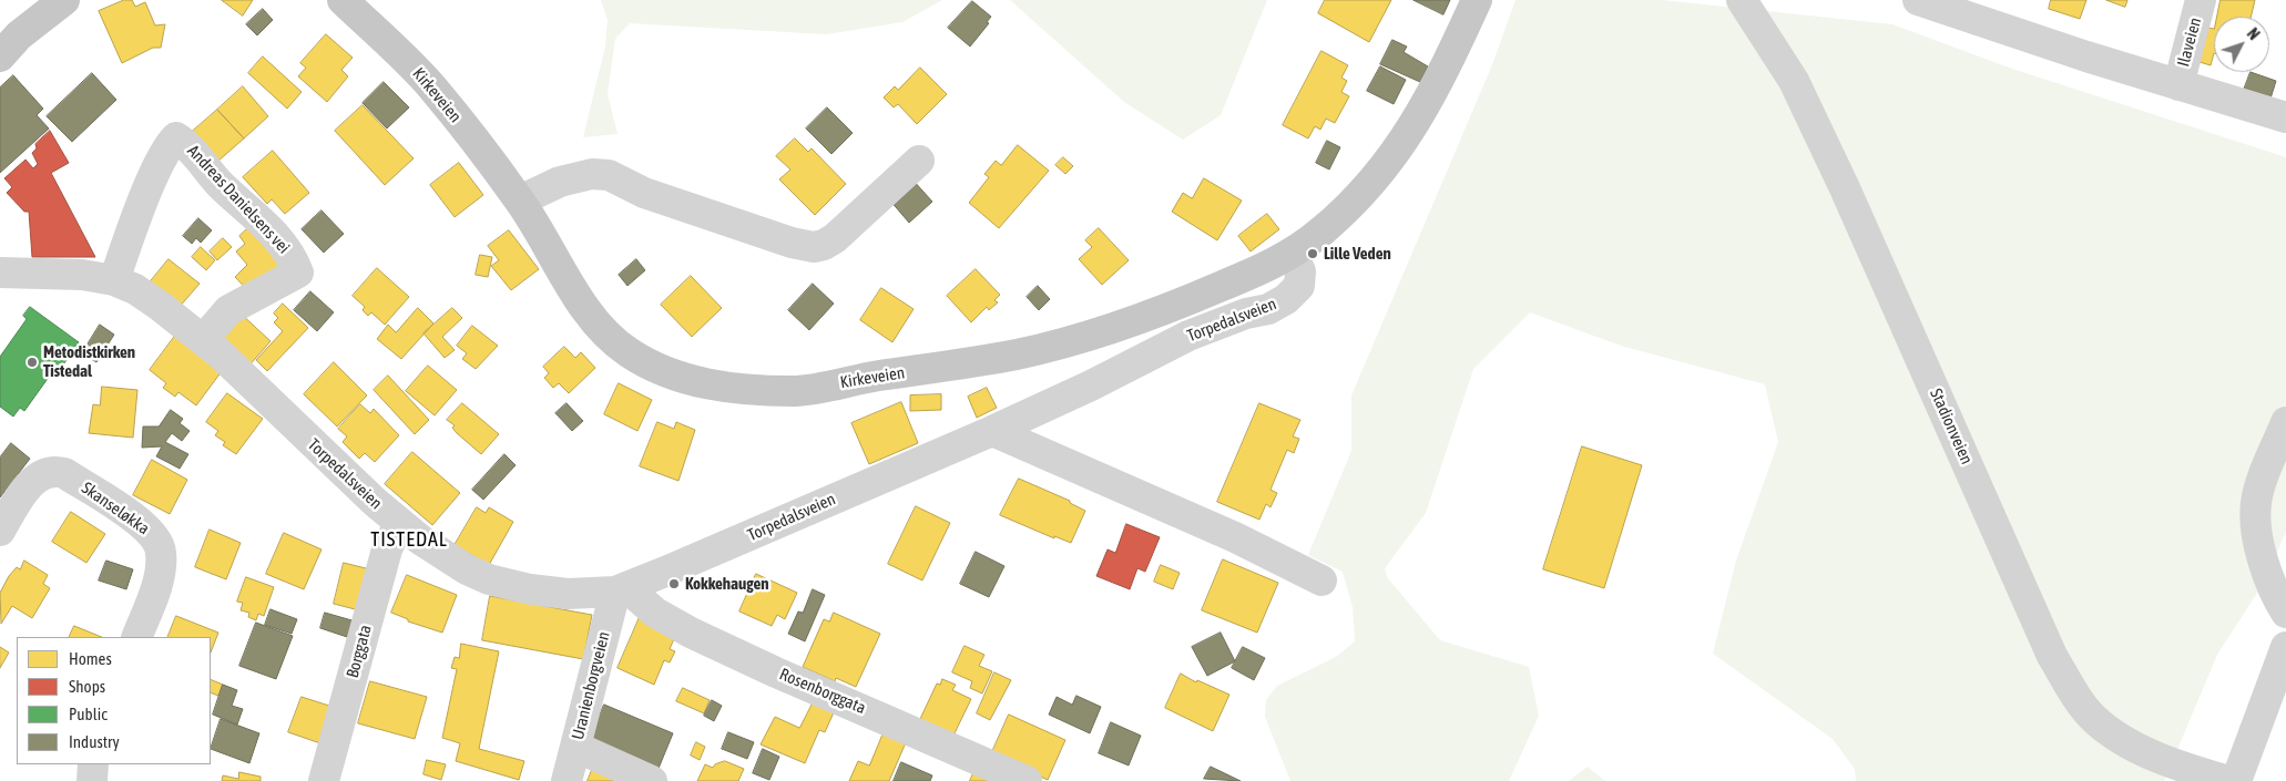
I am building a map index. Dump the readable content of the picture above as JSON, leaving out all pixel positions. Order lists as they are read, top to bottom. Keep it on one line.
{"streets":{"main road":["Kirkeveien"],"street":["Ilaveien","Andreas Danielsens vei","Torpedalsveien","Stadionveien","Skanseløkka","Borggata","Uranienborgveien","Rosenborggata"]},"crossings":[["Kirkeveien","Torpedalsveien"],["Andreas Danielsens vei","Torpedalsveien"],["Torpedalsveien","Borggata"],["Torpedalsveien","Uranienborgveien"],["Torpedalsveien","Rosenborggata"],["Uranienborgveien","Rosenborggata"]],"districts":["TISTEDAL"],"places":["Lille Veden","Metodistkirken Tistedal","Kokkehaugen"],"legend":["Homes","Shops","Public","Industry"],"north":"top right"}
